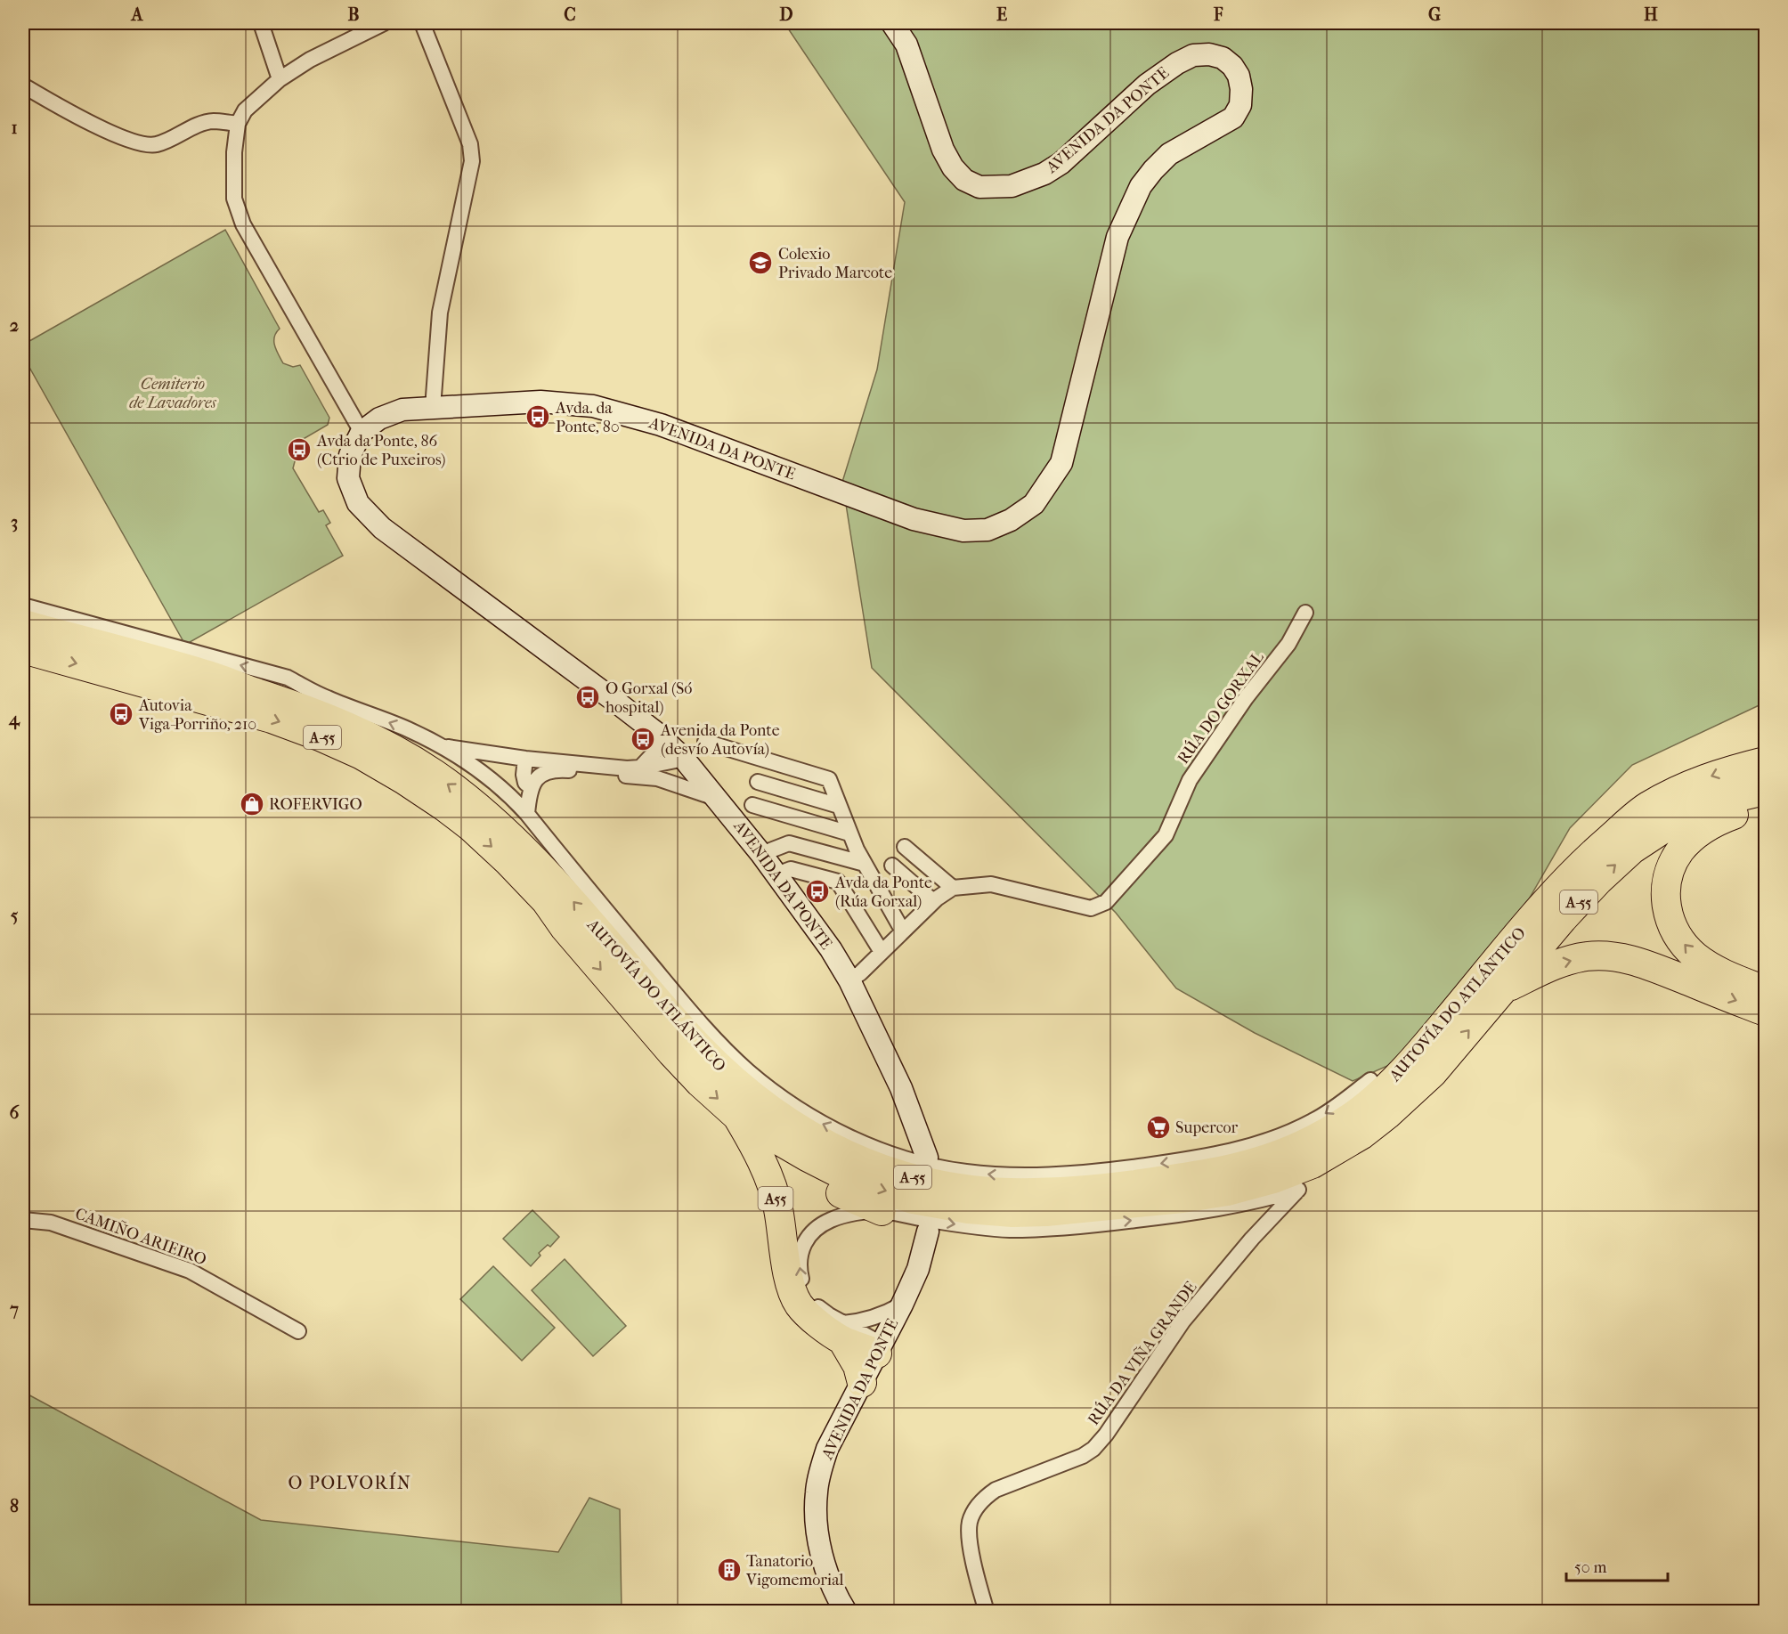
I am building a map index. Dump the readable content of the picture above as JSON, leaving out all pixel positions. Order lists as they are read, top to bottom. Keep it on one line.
{"streets":{"highway":["A-55","AUTOVÍA DO ATLÁNTICO","A55"],"street":["AVENIDA DA PONTE","RÚA DO GORXAL","CAMIÑO ARIEIRO","RÚA DA VIÑA GRANDE"]},"crossings":[["AVENIDA DA PONTE","RÚA DO GORXAL"],["AVENIDA DA PONTE","A55"],["AUTOVÍA DO ATLÁNTICO","A55"]],"districts":["O POLVORÍN"],"parks":["Cemiterio de Lavadores"],"places":{"school or university":["Colexio Privado Marcote"],"bus stop":["Avda. da Ponte, 80","Avda da Ponte, 86 (Ctrio de Puxeiros)","O Gorxal (Só hospital)","Autovia Viga-Porriño, 210","Avenida da Ponte (desvío Autovía)","Avda da Ponte (Rúa Gorxal)"],"shop":["ROFERVIGO"],"supermarket":["Supercor"],"building":["Tanatorio Vigomemorial"]},"scale_bar":"50 m","grid":{"columns":["A","B","C","D","E","F","G","H"],"rows":["1","2","3","4","5","6","7","8"]}}
